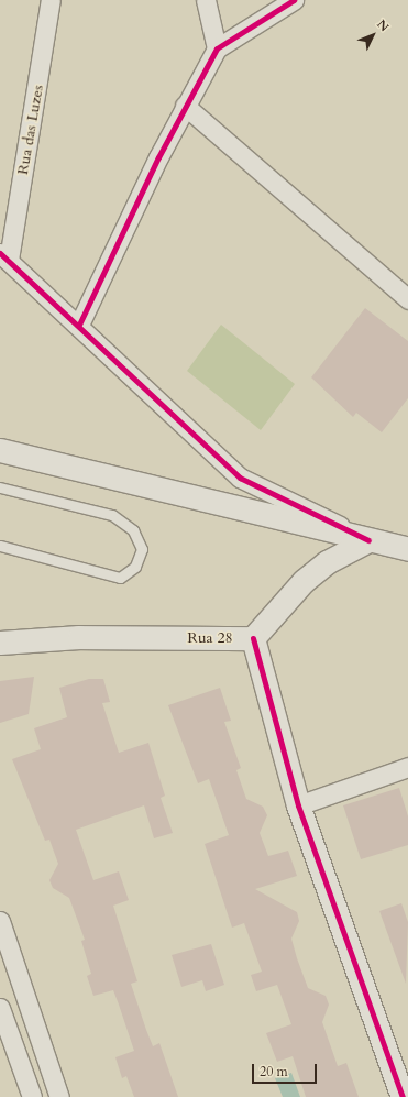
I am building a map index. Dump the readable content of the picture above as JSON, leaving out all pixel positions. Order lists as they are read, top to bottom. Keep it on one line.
{"streets":{"street":["Rua das Luzes","Rua 28"]},"scale_bar":"20 m","north":"top right"}
